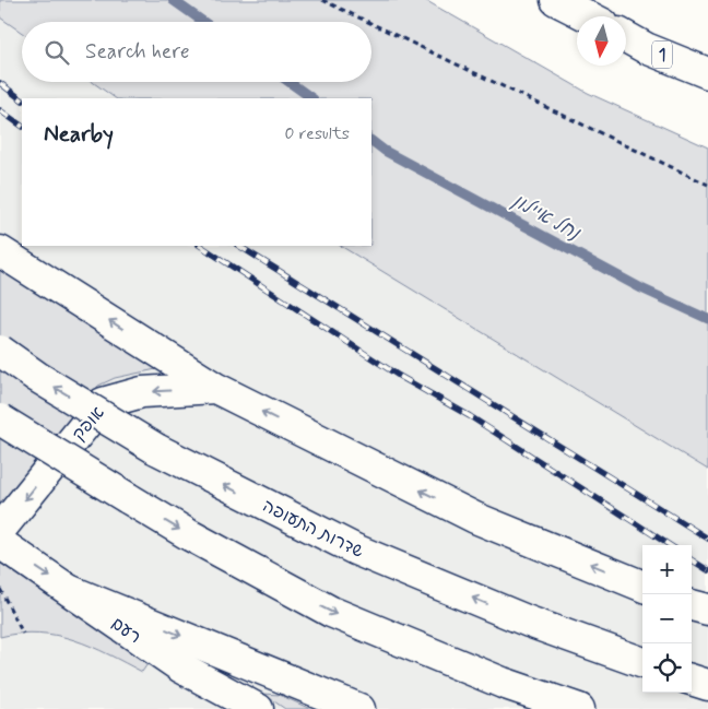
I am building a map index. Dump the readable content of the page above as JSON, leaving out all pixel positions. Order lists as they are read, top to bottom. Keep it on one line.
{"streets":{"main road":["1","אופק","שדרות התעופה","רעם"]},"one_way":["אופק"],"water":["נחל איילון"],"north":"bottom","page":{"search":"Search here","heading":["Nearby","0 results"],"map_buttons":["+","−"]}}
